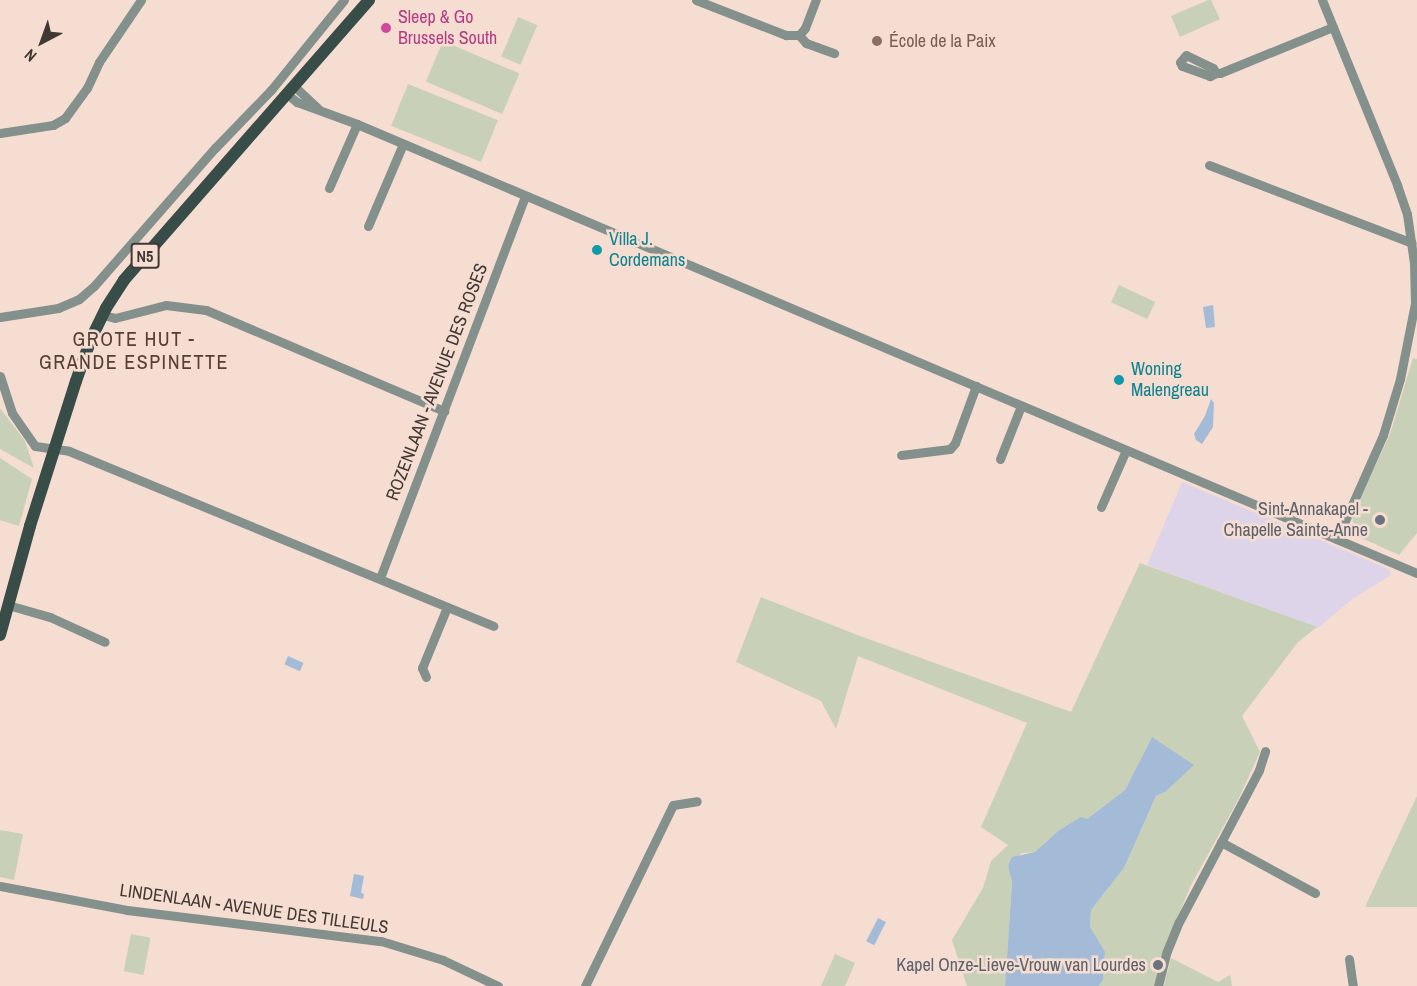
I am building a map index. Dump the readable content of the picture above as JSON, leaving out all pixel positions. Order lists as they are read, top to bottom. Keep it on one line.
{"streets":{"main road":["N5"],"street":["ROZENLAAN - AVENUE DES ROSES","LINDENLAAN - AVENUE DES TILLEULS"]},"districts":["GROTE HUT - GRANDE ESPINETTE"],"places":["Sleep & Go Brussels South","École de la Paix","Villa J. Cordemans","Woning Malengreau","Sint-Annakapel - Chapelle Sainte-Anne","Kapel Onze-Lieve-Vrouw van Lourdes"],"north":"bottom left"}
